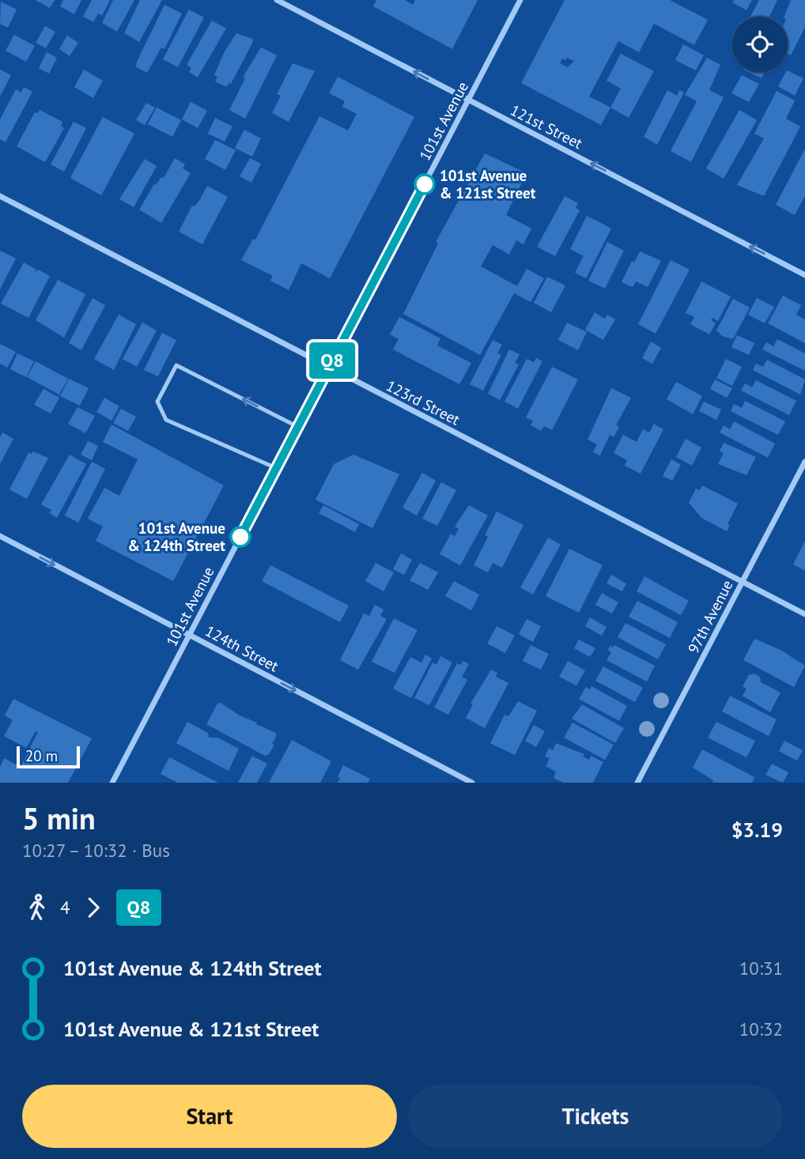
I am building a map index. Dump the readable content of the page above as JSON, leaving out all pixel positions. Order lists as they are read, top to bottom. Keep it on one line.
{"streets":{"street":["101st Avenue","121st Street","123rd Street","97th Avenue","124th Street"]},"crossings":[["101st Avenue","121st Street"],["101st Avenue","123rd Street"],["101st Avenue","124th Street"],["123rd Street","97th Avenue"]],"one_way":["121st Street","124th Street"],"places":["101st Avenue & 121st Street","101st Avenue & 124th Street"],"lines":["bus line Q8"],"scale_bar":"20 m","page":{"on_map":"Q8","scale":"20 m","heading":["5 min","10:27 – 10:32 · Bus","$3.19"],"legs":["4","Q8"],"list":[{"name":"101st Avenue & 124th Street","value":"10:31"},{"name":"101st Avenue & 121st Street","value":"10:32"}],"buttons":["Start","Tickets"]}}
